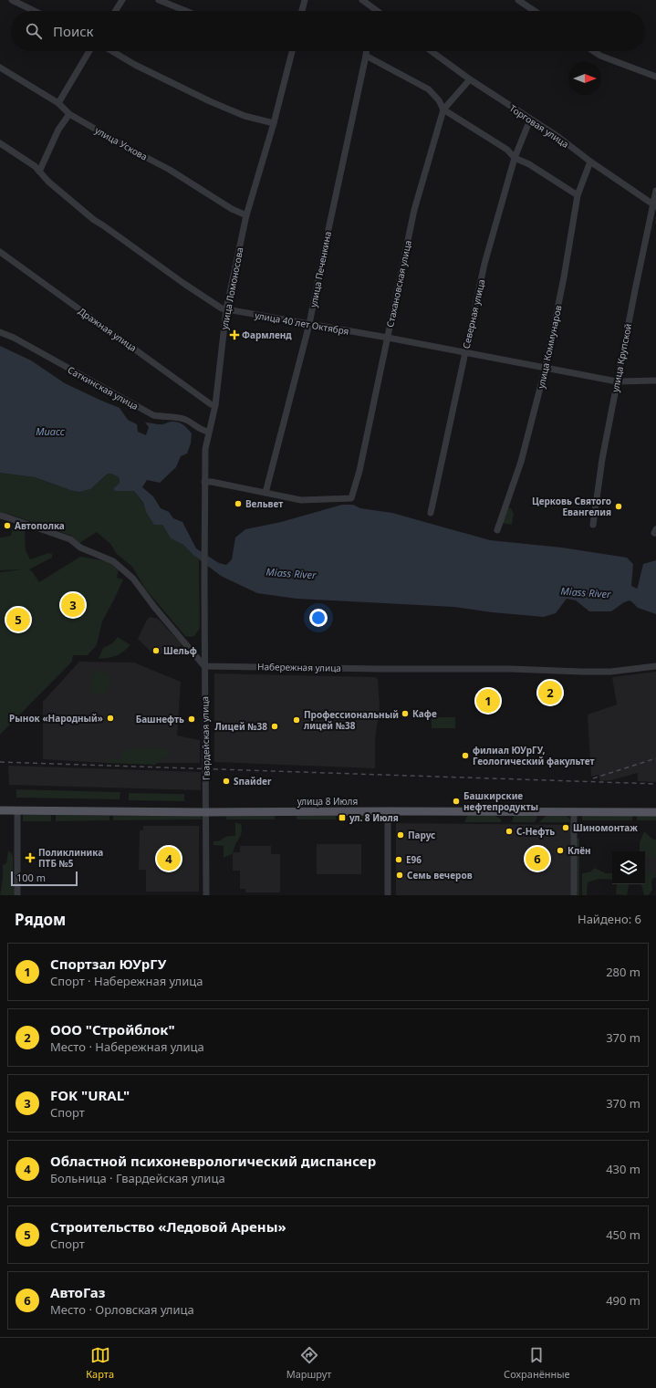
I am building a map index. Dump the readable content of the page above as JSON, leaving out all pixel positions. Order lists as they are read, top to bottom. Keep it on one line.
{"streets":{"main road":["улица 8 Июля"],"street":["Торговая улица","улица Ускова","улица Печенкина","Стахановская улица","улица Ломоносова","Северная улица","улица 40 лет Октября","Дражная улица","улица Коммунаров","улица Крупской","Саткинская улица","Набережная улица","Гвардейская улица"]},"crossings":[["Торговая улица","Стахановская улица"],["Торговая улица","Северная улица"],["Торговая улица","улица Коммунаров"],["Торговая улица","улица Крупской"],["улица Ускова","улица Ломоносова"],["улица Печенкина","Стахановская улица"],["улица Печенкина","улица 40 лет Октября"],["Стахановская улица","улица 40 лет Октября"],["улица Ломоносова","улица 40 лет Октября"],["улица Ломоносова","Дражная улица"],["улица Ломоносова","Саткинская улица"],["улица Ломоносова","Гвардейская улица"],["Северная улица","улица 40 лет Октября"],["улица 40 лет Октября","улица Коммунаров"],["улица 40 лет Октября","улица Крупской"],["Набережная улица","Гвардейская улица"],["Гвардейская улица","улица 8 Июля"]],"water":["Миасс","Miass River"],"places":{"health":["Фармленд","Поликлиника ПТБ №5"],"other":["Вельвет","Церковь Святого Евангелия","Автополка","Шельф","Кафе","Рынок «Народный»","Башнефть","Профессиональный лицей №38","Лицей №38","филиал ЮУрГУ, Геологический факультет","Sпайder","Башкирские нефтепродукты","Шиномонтаж","С-Нефть","Парус","Клён","E96","Семь вечеров"],"transit":["ул. 8 Июля"]},"scale_bar":"100 m","north":"right","page":{"search":"Поиск","pins":["3","5","2","1","4","6"],"scale":"100 m","heading":["Рядом","Найдено: 6"],"list":[{"mark":"1","name":"Спортзал ЮУрГУ","note":"Спорт · Набережная улица","value":"280 m"},{"mark":"2","name":"ООО \"Стройблок\"","note":"Место · Набережная улица","value":"370 m"},{"mark":"3","name":"FOK \"URAL\"","note":"Спорт","value":"370 m"},{"mark":"4","name":"Областной психоневрологический диспансер","note":"Больница · Гвардейская улица","value":"430 m"},{"mark":"5","name":"Строительство «Ледовой Арены»","note":"Спорт","value":"450 m"},{"mark":"6","name":"АвтоГаз","note":"Место · Орловская улица","value":"490 m"}],"nav":["Карта","Маршрут","Сохранённые"]}}
